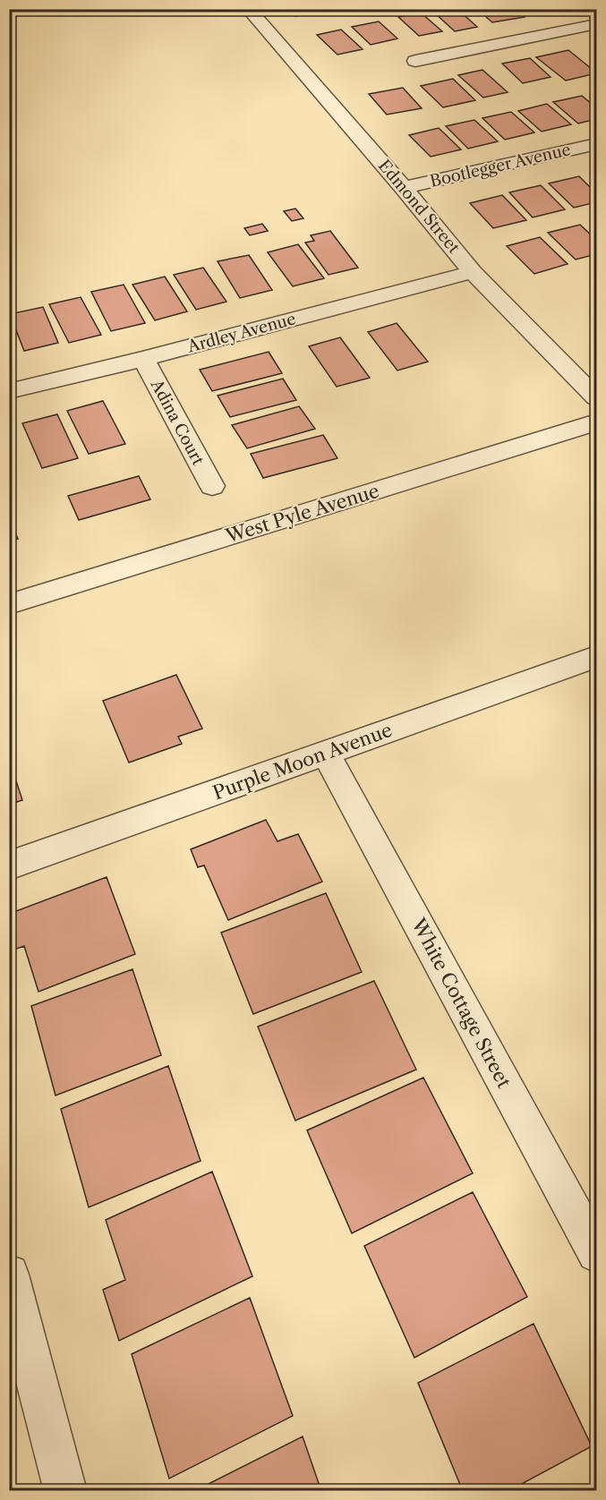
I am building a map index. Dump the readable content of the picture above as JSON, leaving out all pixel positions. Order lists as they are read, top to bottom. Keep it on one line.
{"streets":{"street":["Bootlegger Avenue","Edmond Street","Ardley Avenue","Adina Court","West Pyle Avenue","Purple Moon Avenue","White Cottage Street"]},"crossings":[["Bootlegger Avenue","Edmond Street"],["Edmond Street","Ardley Avenue"],["Ardley Avenue","Adina Court"],["Purple Moon Avenue","White Cottage Street"]]}
